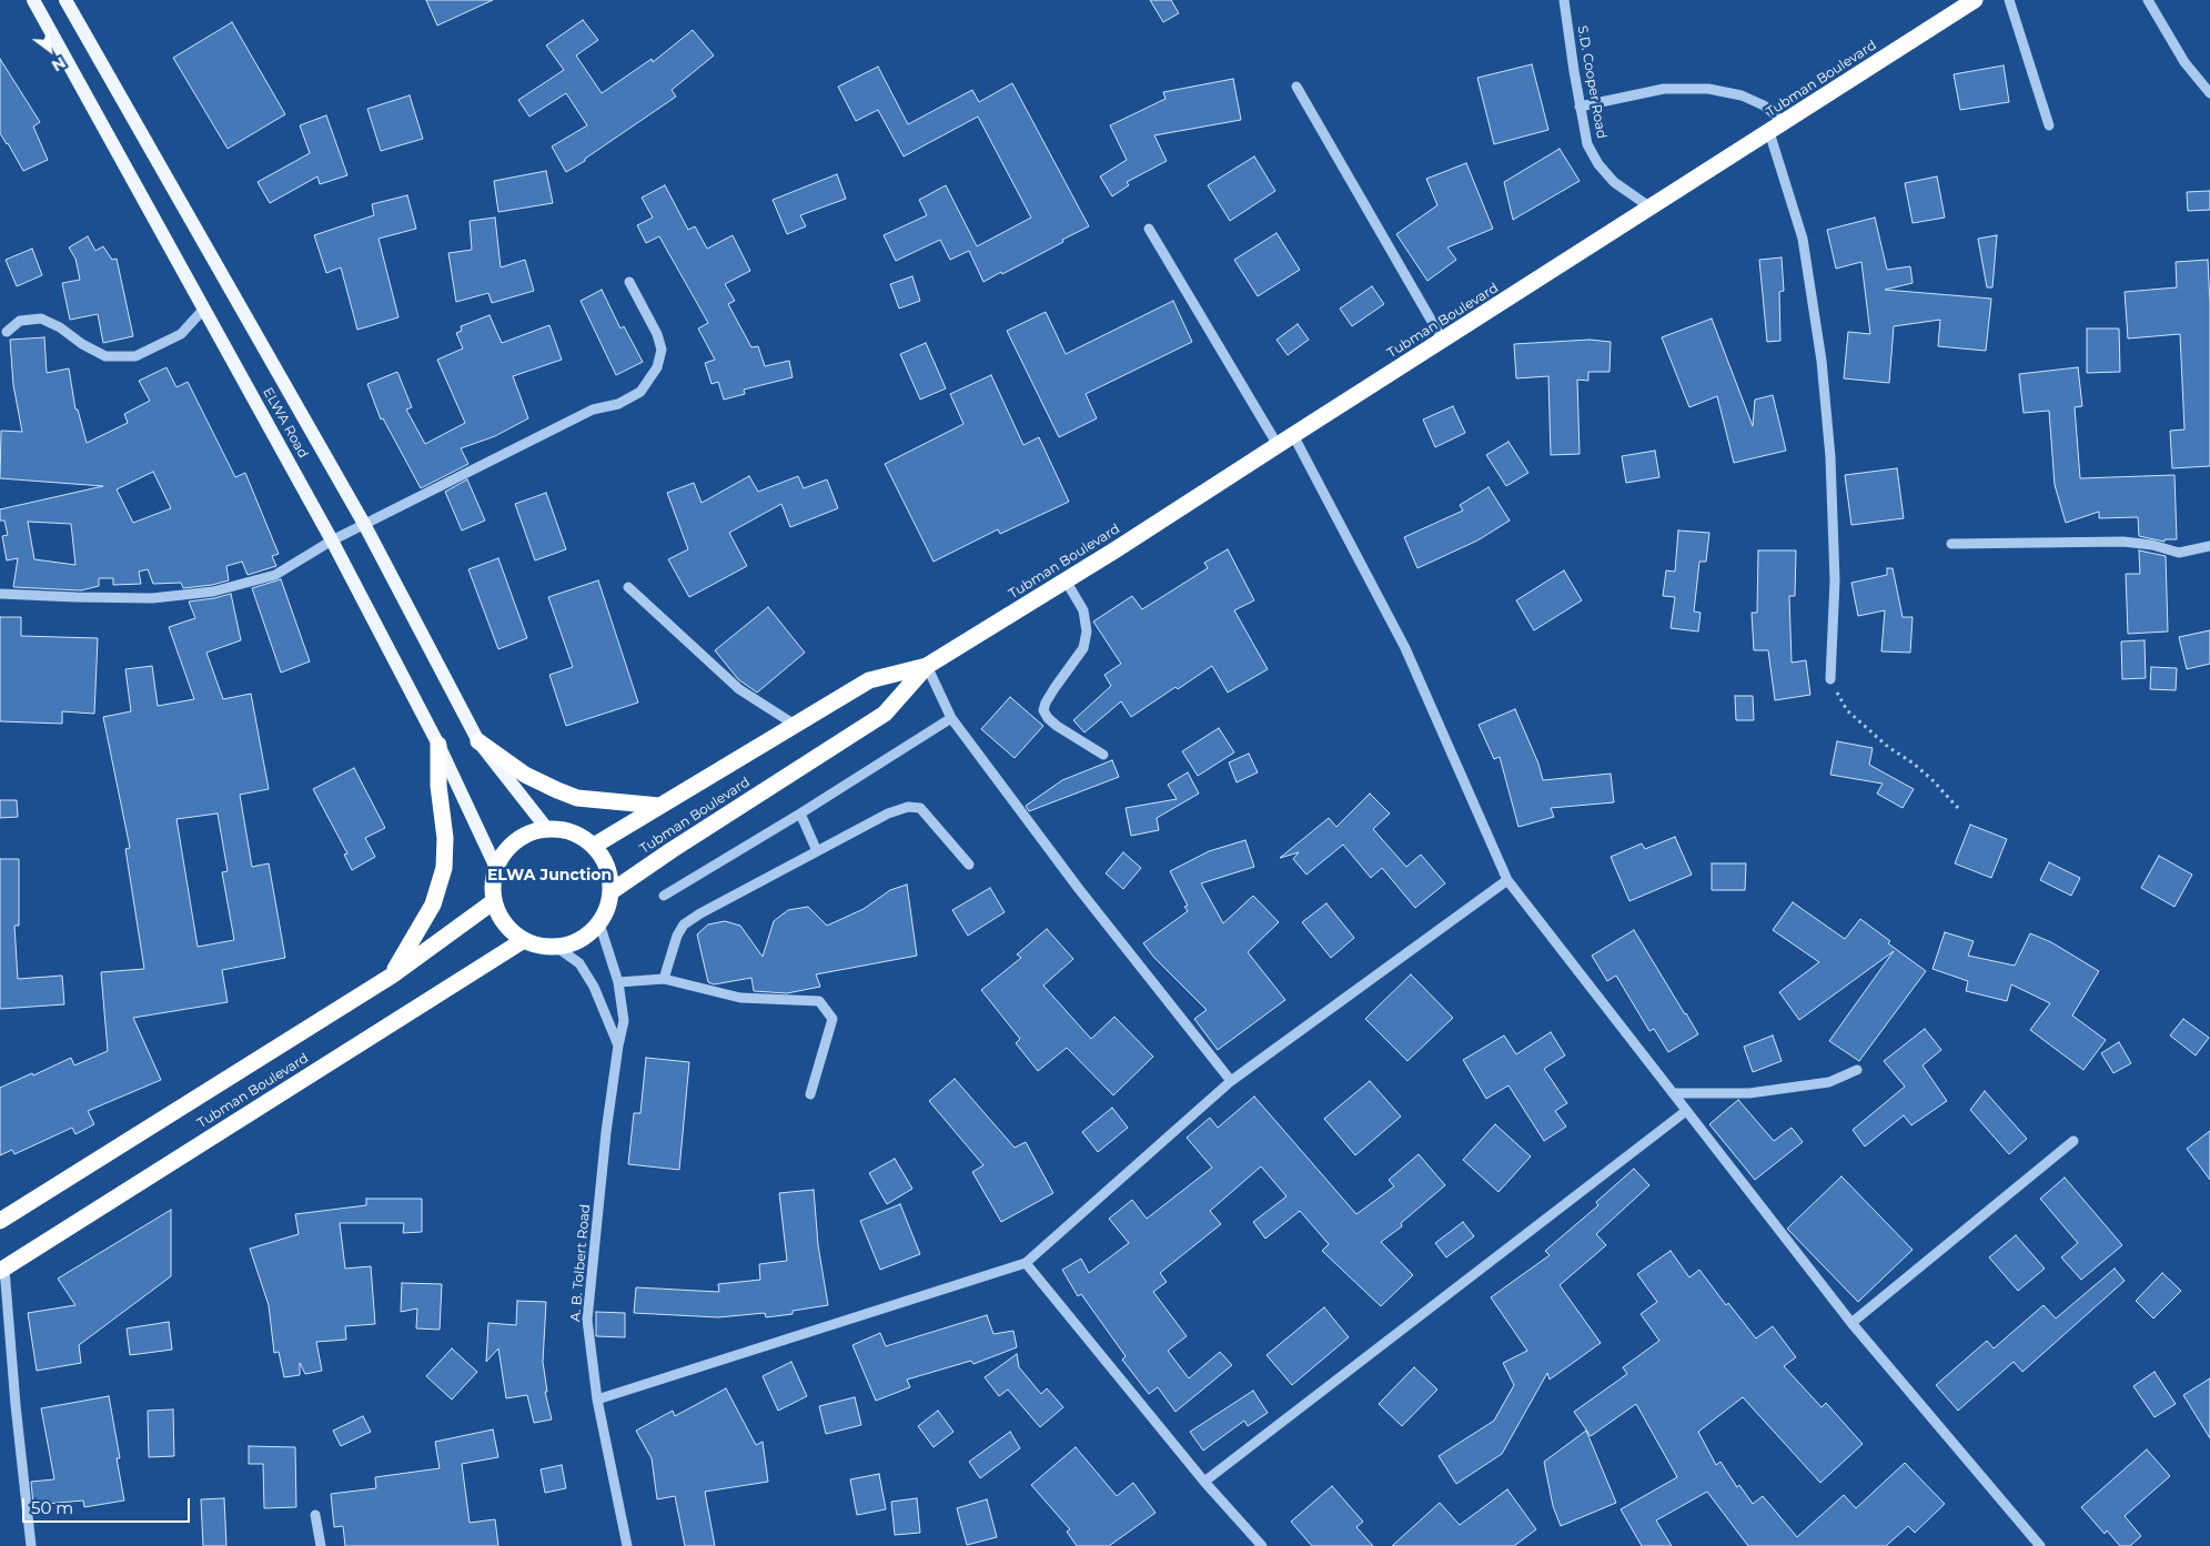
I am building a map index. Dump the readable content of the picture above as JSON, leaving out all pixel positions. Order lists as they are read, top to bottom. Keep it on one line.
{"streets":{"highway":["Tubman Boulevard"],"main road":["ELWA Road"],"street":["S.D. Cooper Road","A. B. Tolbert Road"]},"crossings":[["Tubman Boulevard","S.D. Cooper Road"],["Tubman Boulevard","ELWA Road"],["Tubman Boulevard","A. B. Tolbert Road"],["ELWA Road","A. B. Tolbert Road"]],"districts":["ELWA Junction"],"scale_bar":"50 m","north":"bottom right"}
